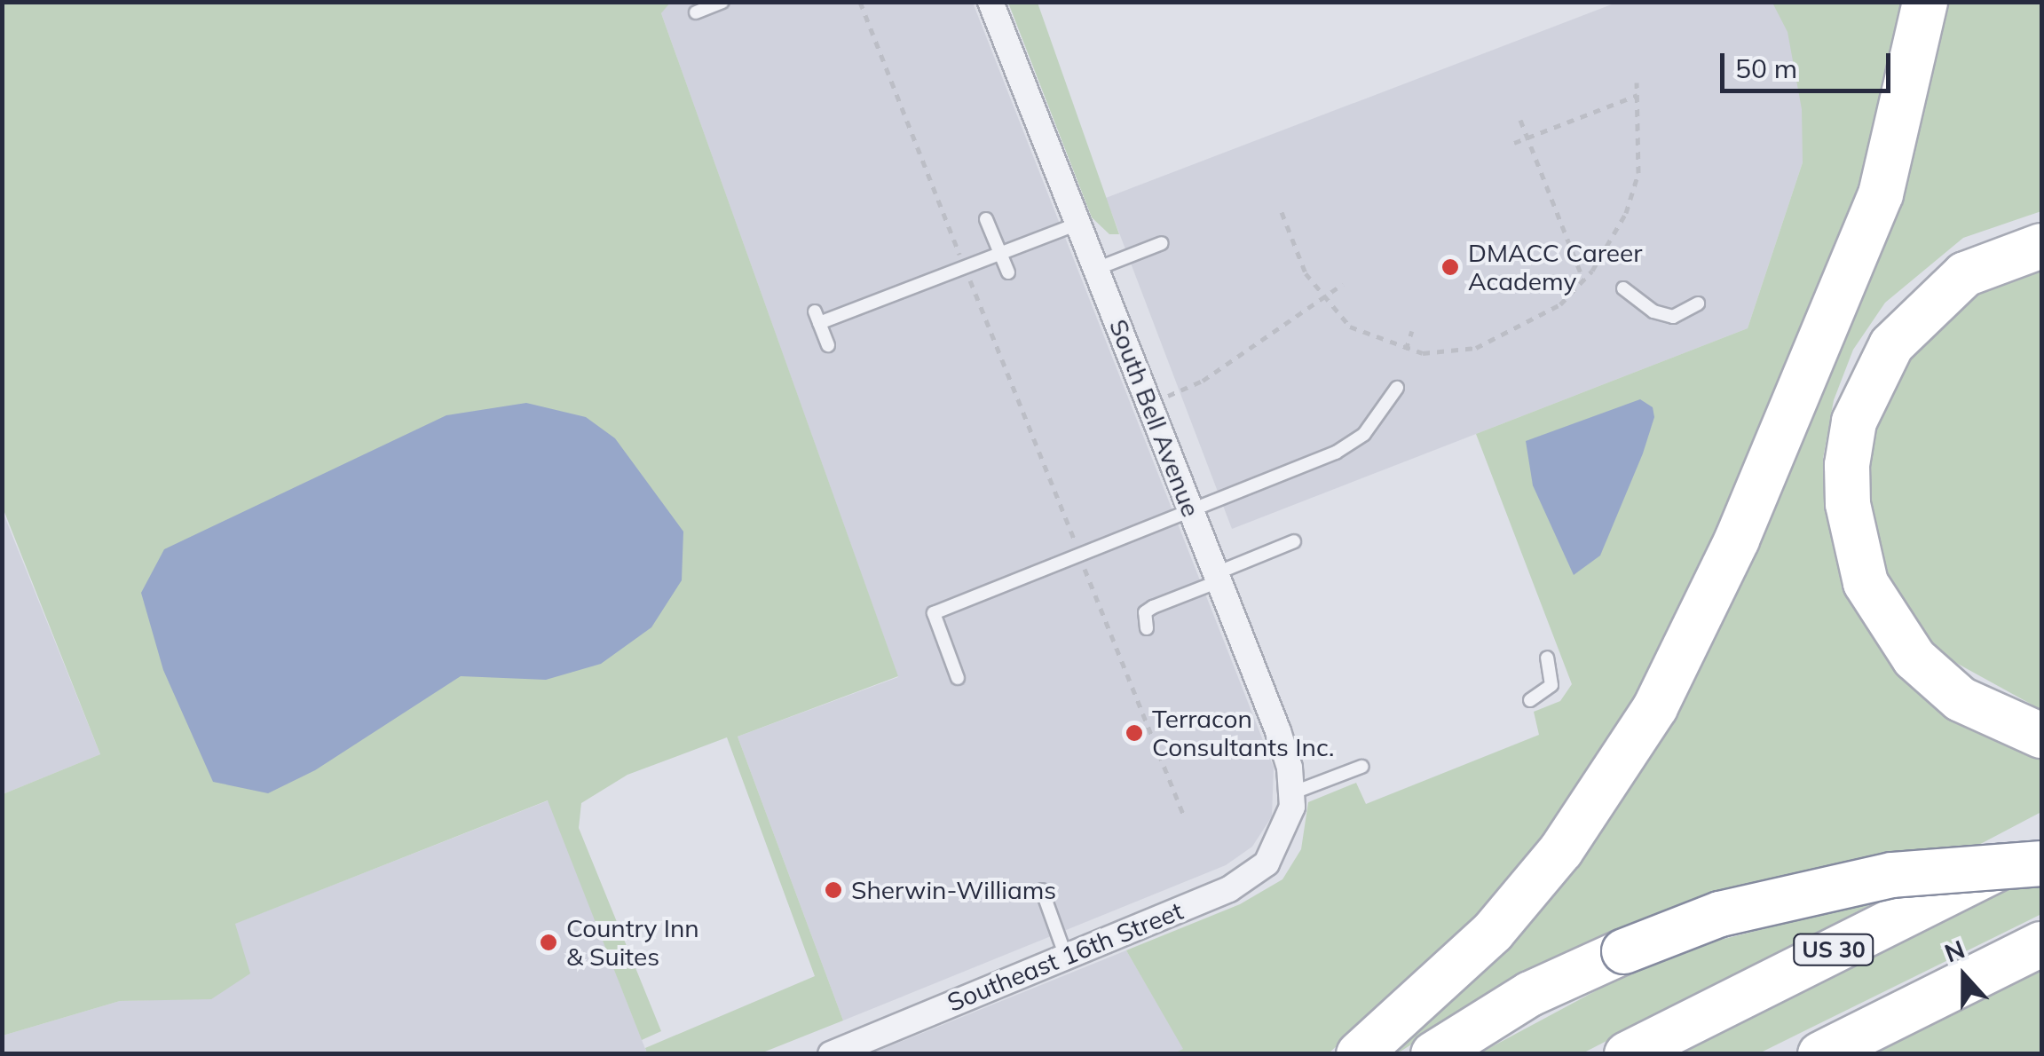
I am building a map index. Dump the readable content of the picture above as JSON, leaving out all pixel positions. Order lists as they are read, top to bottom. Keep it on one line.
{"streets":{"highway":["US 30"],"street":["South Bell Avenue","Southeast 16th Street"]},"crossings":[["South Bell Avenue","Southeast 16th Street"]],"places":["DMACC Career Academy","Terracon Consultants Inc.","Sherwin-Williams","Country Inn & Suites"],"scale_bar":"50 m","north":"top"}
